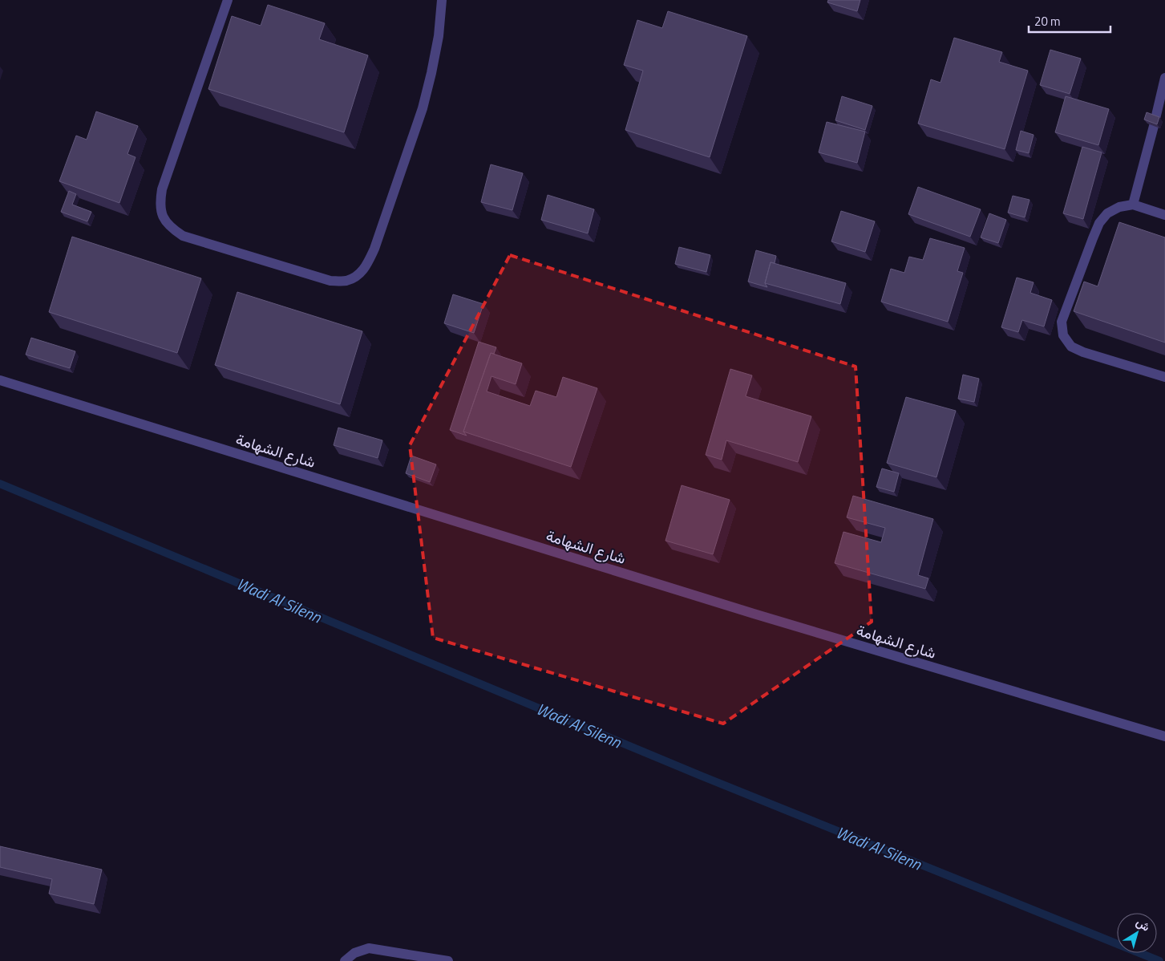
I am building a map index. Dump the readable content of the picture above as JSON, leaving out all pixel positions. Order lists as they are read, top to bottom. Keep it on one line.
{"streets":{"street":["شارع الشهامة"]},"water":["Wadi Al Silenn"],"scale_bar":"20 m","north":"top right"}
